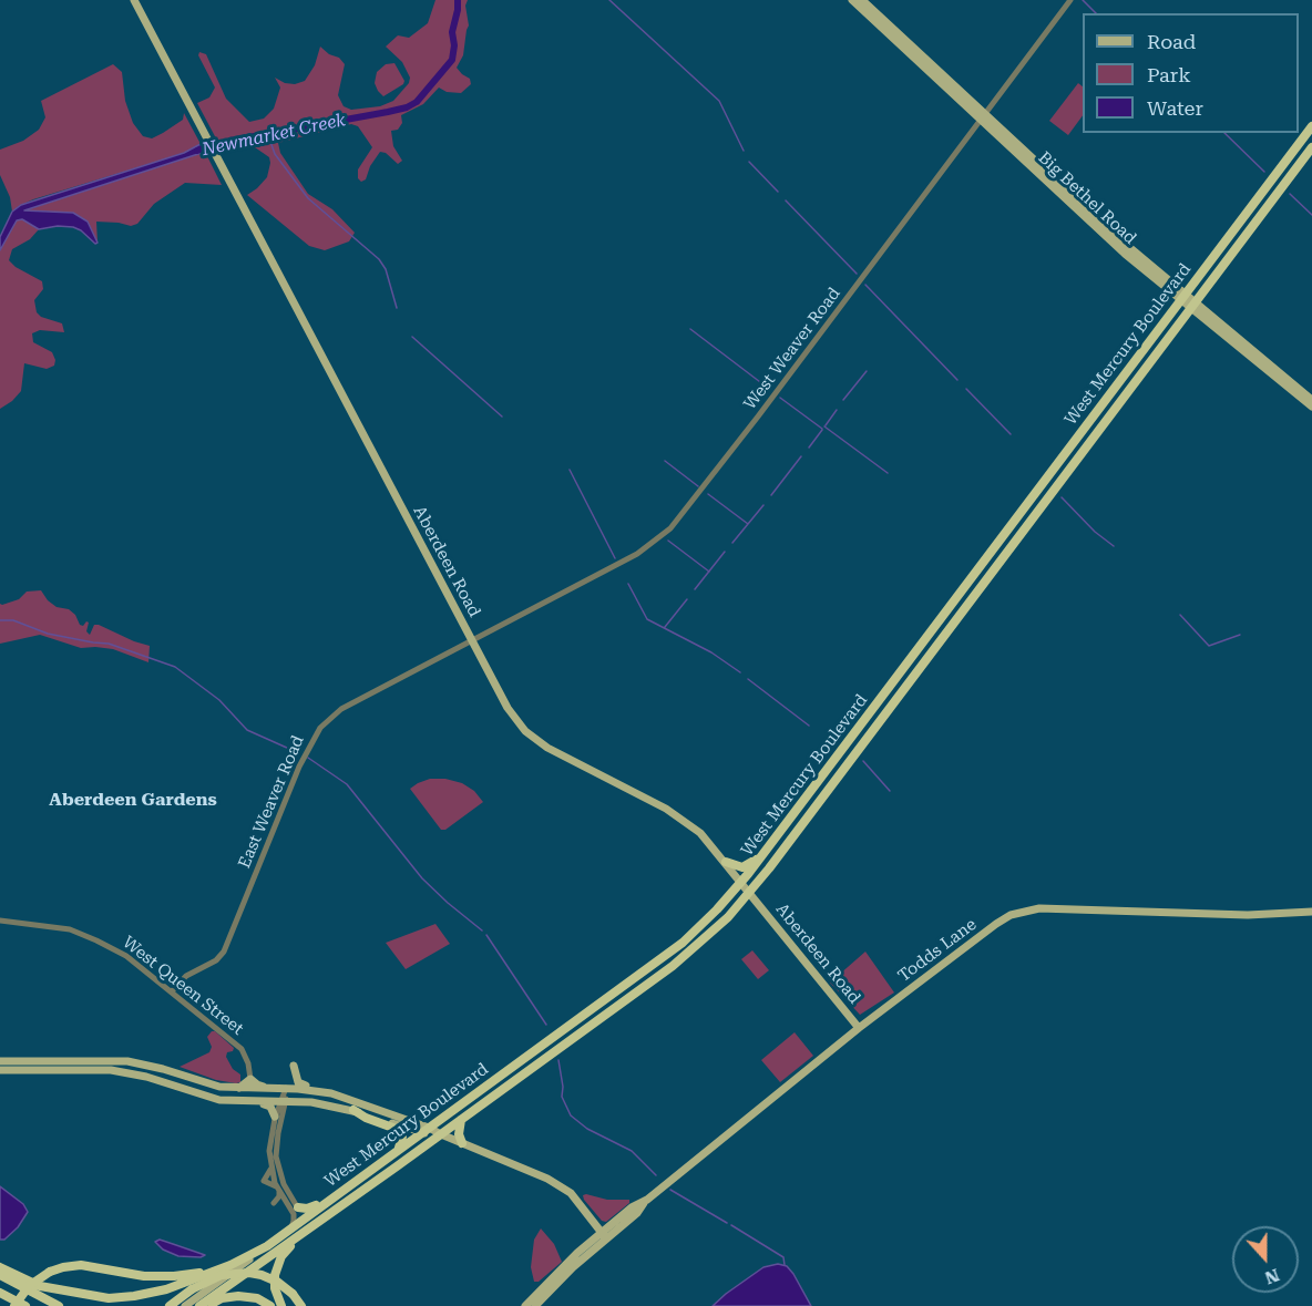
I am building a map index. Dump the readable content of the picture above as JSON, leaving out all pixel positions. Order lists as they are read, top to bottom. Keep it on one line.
{"streets":{"highway":["West Mercury Boulevard"],"main road":["Big Bethel Road","Aberdeen Road","Todds Lane"],"street":["West Weaver Road","East Weaver Road","West Queen Street"]},"crossings":[["Big Bethel Road","West Mercury Boulevard"],["Big Bethel Road","West Weaver Road"],["West Mercury Boulevard","Aberdeen Road"],["West Weaver Road","Aberdeen Road"],["West Weaver Road","East Weaver Road"],["Aberdeen Road","East Weaver Road"],["Aberdeen Road","Todds Lane"],["East Weaver Road","West Queen Street"]],"districts":["Aberdeen Gardens"],"water":["Newmarket Creek"],"legend":["Road","Park","Water"],"north":"bottom"}
